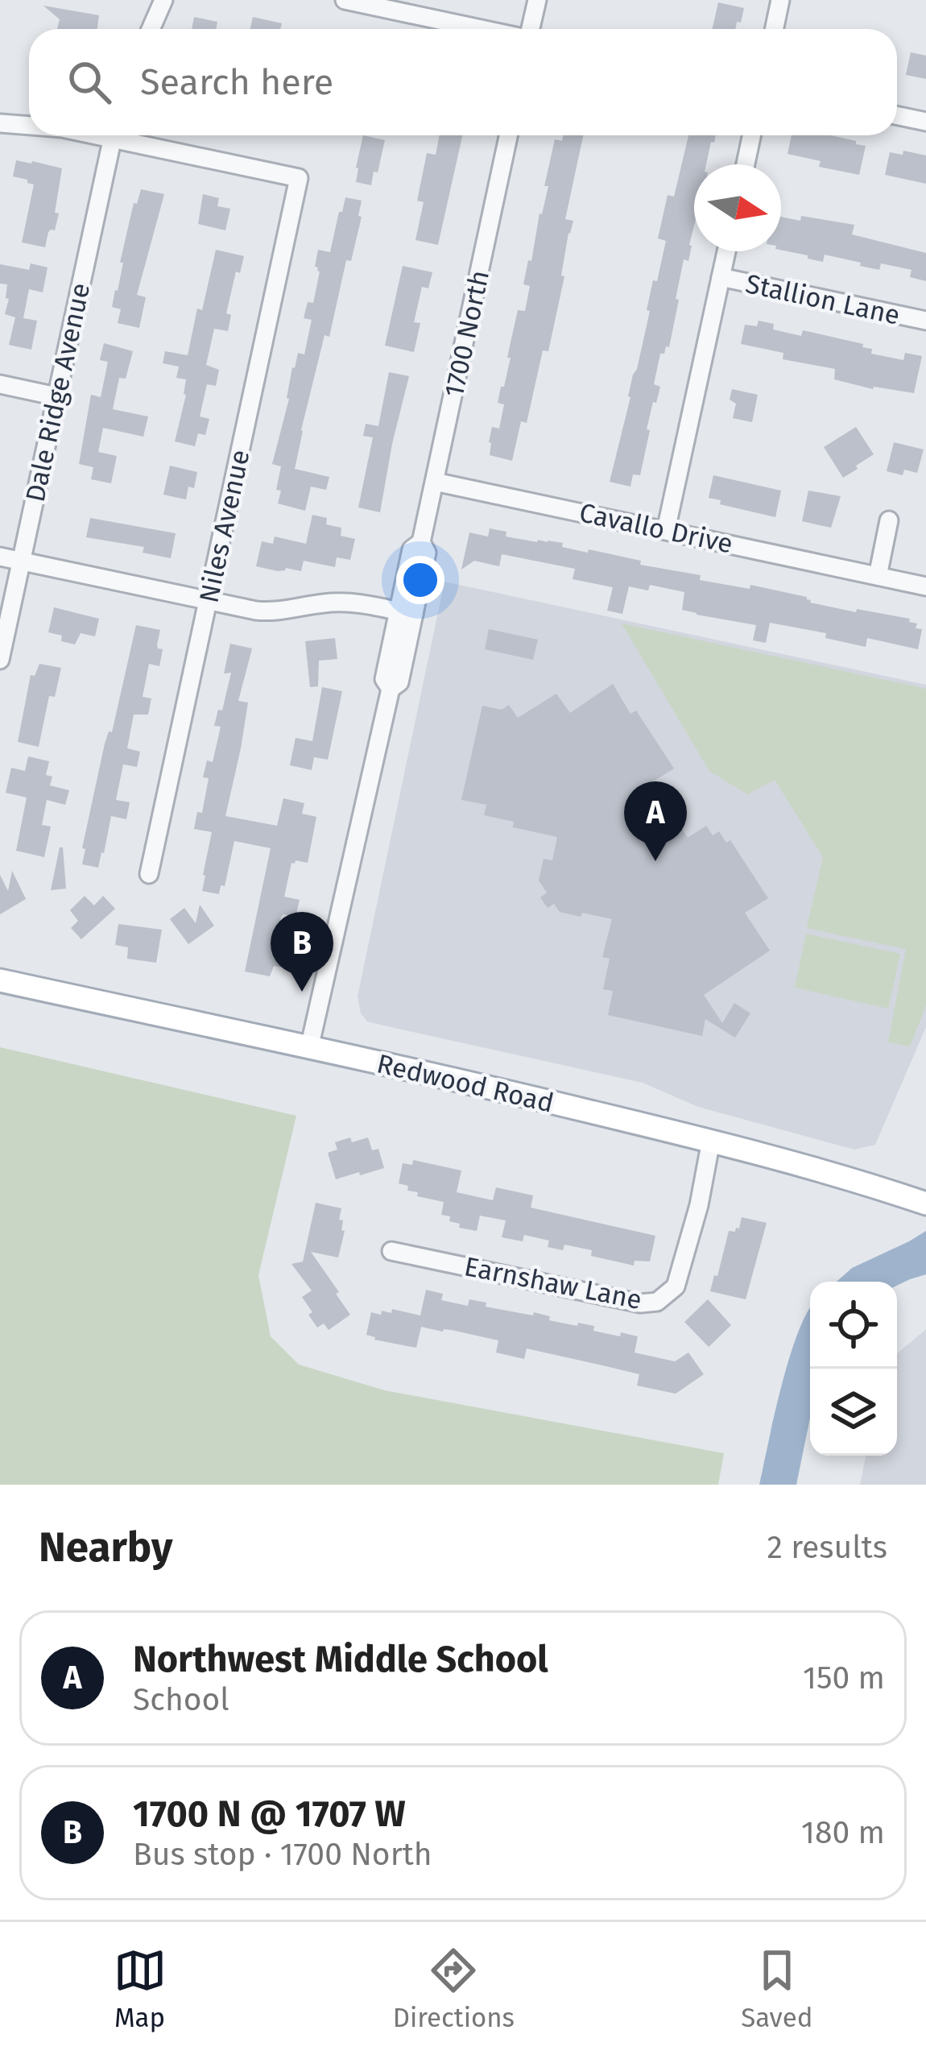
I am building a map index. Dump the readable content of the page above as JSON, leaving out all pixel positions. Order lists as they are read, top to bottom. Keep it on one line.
{"streets":{"main road":["Redwood Road"],"street":["Stallion Lane","1700 North","Dale Ridge Avenue","Niles Avenue","Cavallo Drive","Earnshaw Lane"]},"crossings":[["1700 North","Cavallo Drive"],["1700 North","Redwood Road"],["Redwood Road","Earnshaw Lane"]],"north":"right","page":{"search":"Search here","pins":["A","B"],"heading":["Nearby","2 results"],"list":[{"mark":"A","name":"Northwest Middle School","note":"School","value":"150 m"},{"mark":"B","name":"1700 N @ 1707 W","note":"Bus stop · 1700 North","value":"180 m"}],"nav":["Map","Directions","Saved"]}}
